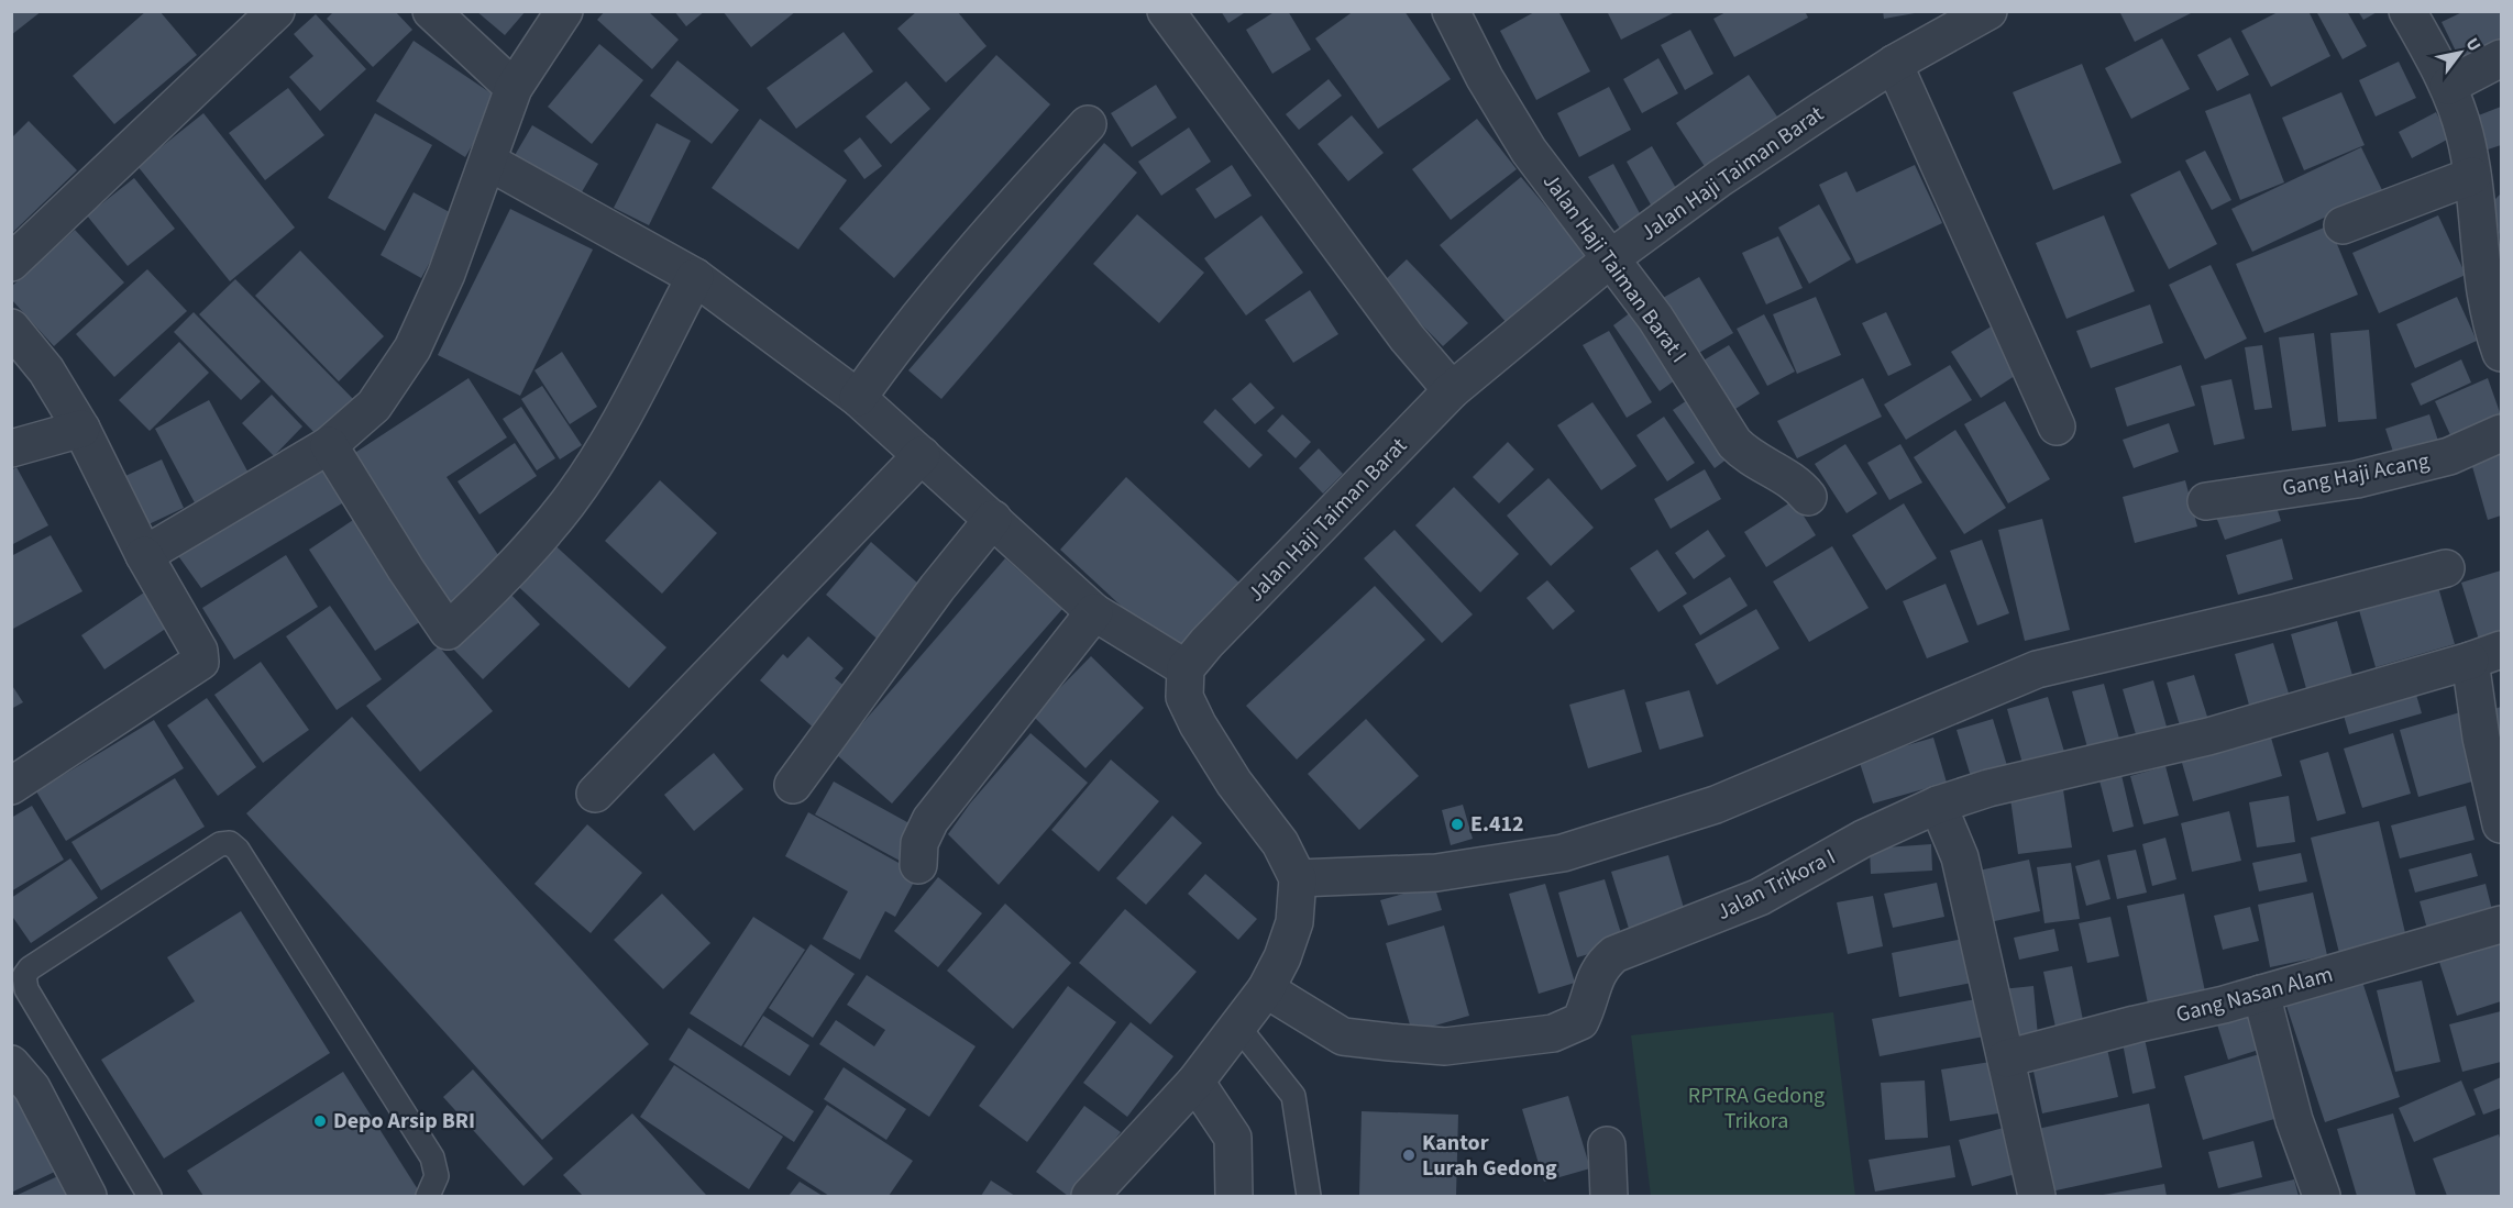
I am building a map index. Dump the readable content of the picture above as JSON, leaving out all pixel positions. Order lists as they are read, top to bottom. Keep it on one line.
{"streets":{"street":["Jalan Haji Taiman Barat","Jalan Haji Taiman Barat I","Gang Haji Acang","Jalan Trikora I","Gang Nasan Alam"]},"crossings":[["Jalan Haji Taiman Barat","Jalan Haji Taiman Barat I"]],"parks":["RPTRA Gedong Trikora"],"places":["E.412","Depo Arsip BRI","Kantor Lurah Gedong"],"north":"top right"}
